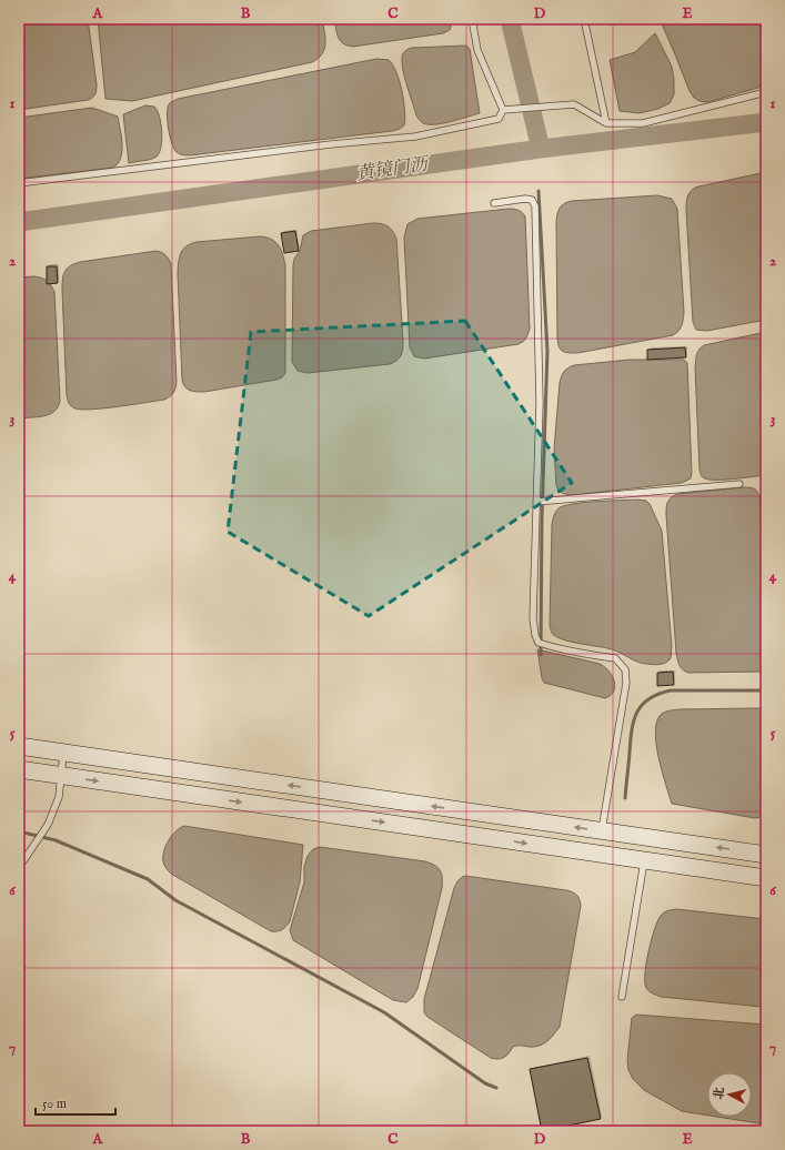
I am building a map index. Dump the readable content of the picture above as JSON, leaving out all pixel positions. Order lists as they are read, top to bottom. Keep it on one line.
{"water":["黄镜门沥"],"scale_bar":"50 m","north":"left","grid":{"columns":["A","B","C","D","E"],"rows":["1","2","3","4","5","6","7"]}}
